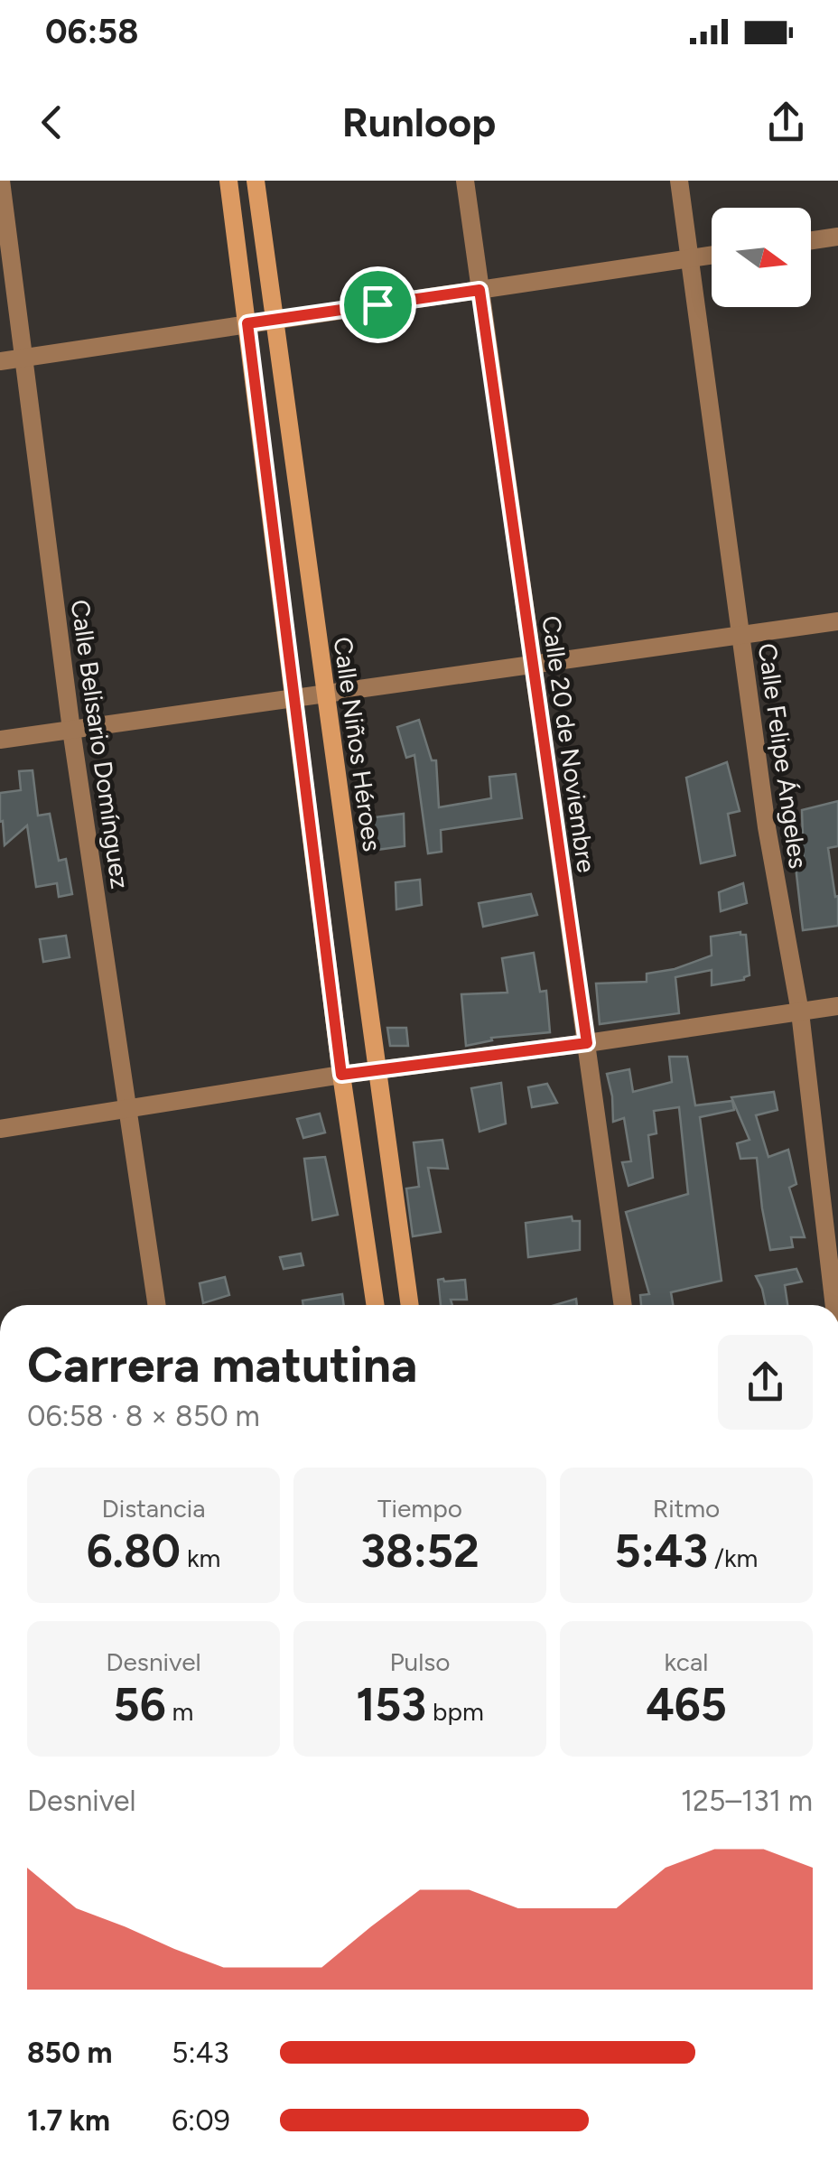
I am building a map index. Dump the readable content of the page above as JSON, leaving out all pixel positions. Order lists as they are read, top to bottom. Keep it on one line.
{"streets":{"street":["Calle Belisario Domínguez","Calle Niños Héroes","Calle 20 de Noviembre","Calle Felipe Ángeles"]},"north":"right","page":{"status":"06:58","header":"Runloop","heading":["Carrera matutina","06:58 · 8 × 850 m"],"stats":[["Distancia","6.80 km"],["Tiempo","38:52"],["Ritmo","5:43 /km"],["Desnivel","56 m"],["Pulso","153 bpm"],["kcal","465"]],"chart":["Desnivel","125–131 m"],"list":[{"name":"850 m","note":"5:43"},{"name":"1.7 km","note":"6:09"}]}}
